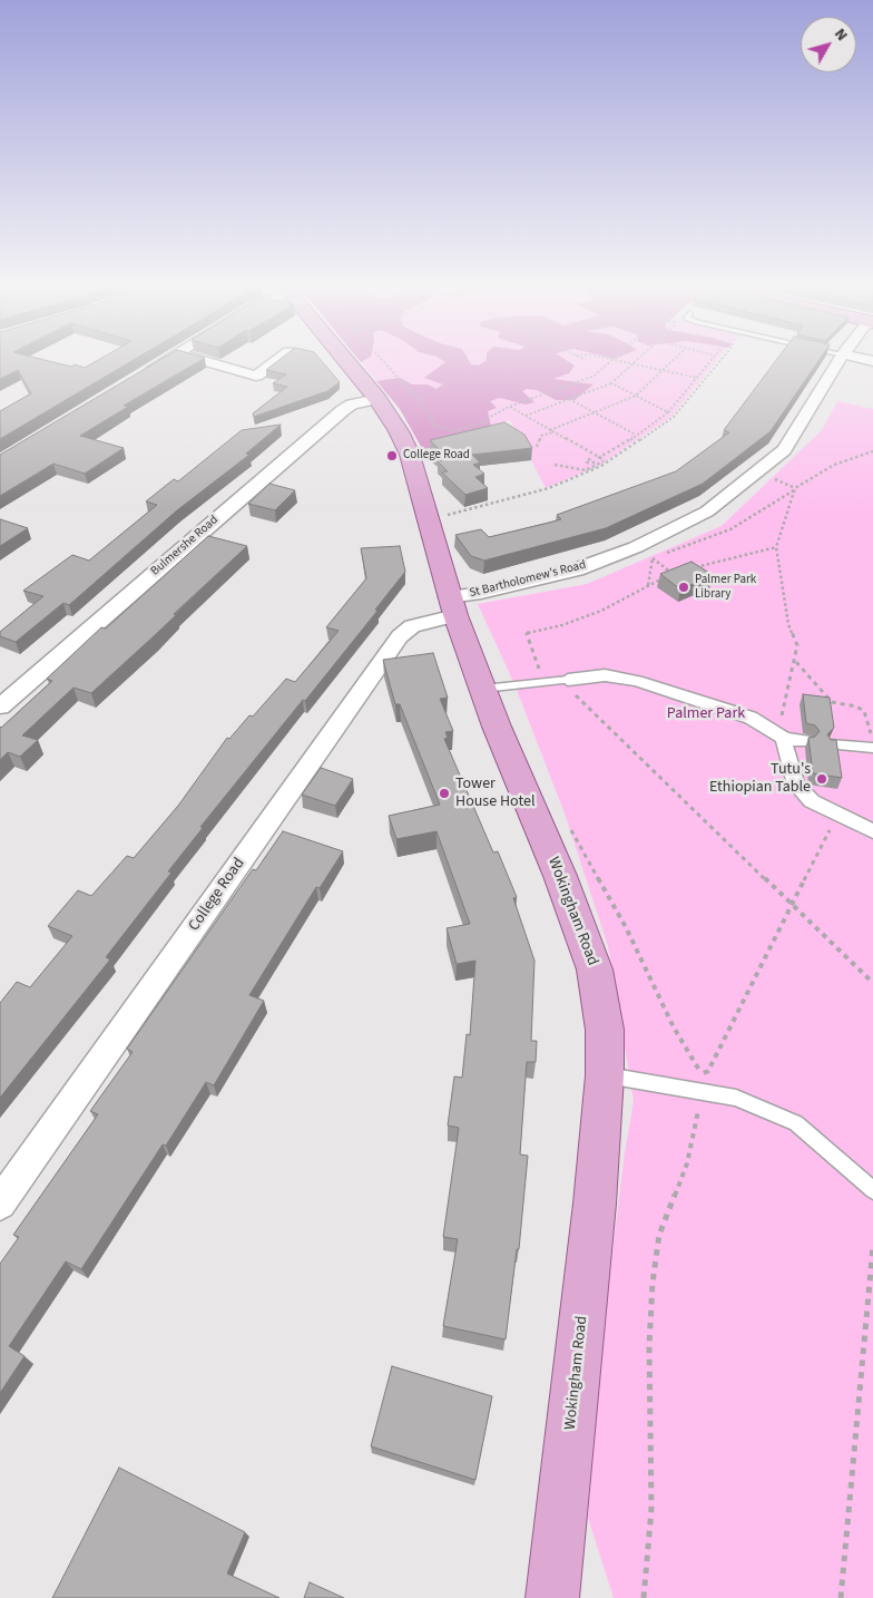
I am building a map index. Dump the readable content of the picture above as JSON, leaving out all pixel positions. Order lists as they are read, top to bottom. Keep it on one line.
{"streets":{"main road":["Wokingham Road"],"street":["Bulmershe Road","St Bartholomew's Road","College Road"]},"crossings":[["Bulmershe Road","Wokingham Road"],["St Bartholomew's Road","College Road"],["St Bartholomew's Road","Wokingham Road"],["College Road","Wokingham Road"]],"parks":["Palmer Park"],"places":["College Road","Palmer Park Library","Tutu's Ethiopian Table","Tower House Hotel"],"north":"top right"}
